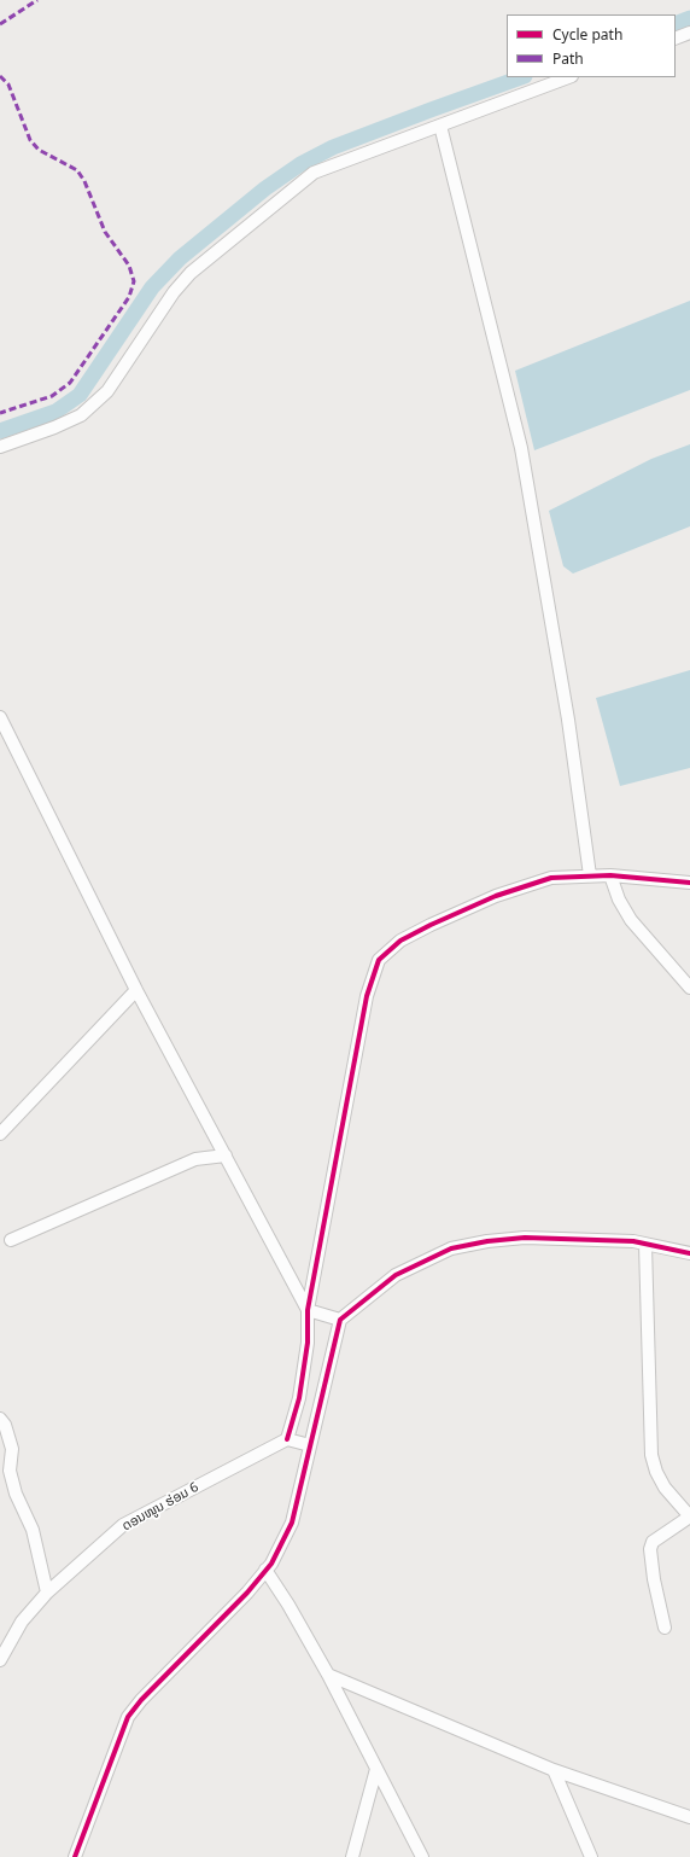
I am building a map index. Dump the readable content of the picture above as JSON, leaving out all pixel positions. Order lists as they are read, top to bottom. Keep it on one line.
{"streets":{"street":["ດອນໜູນ ຮ່ອມ 6"]},"legend":["Cycle path","Path"]}
